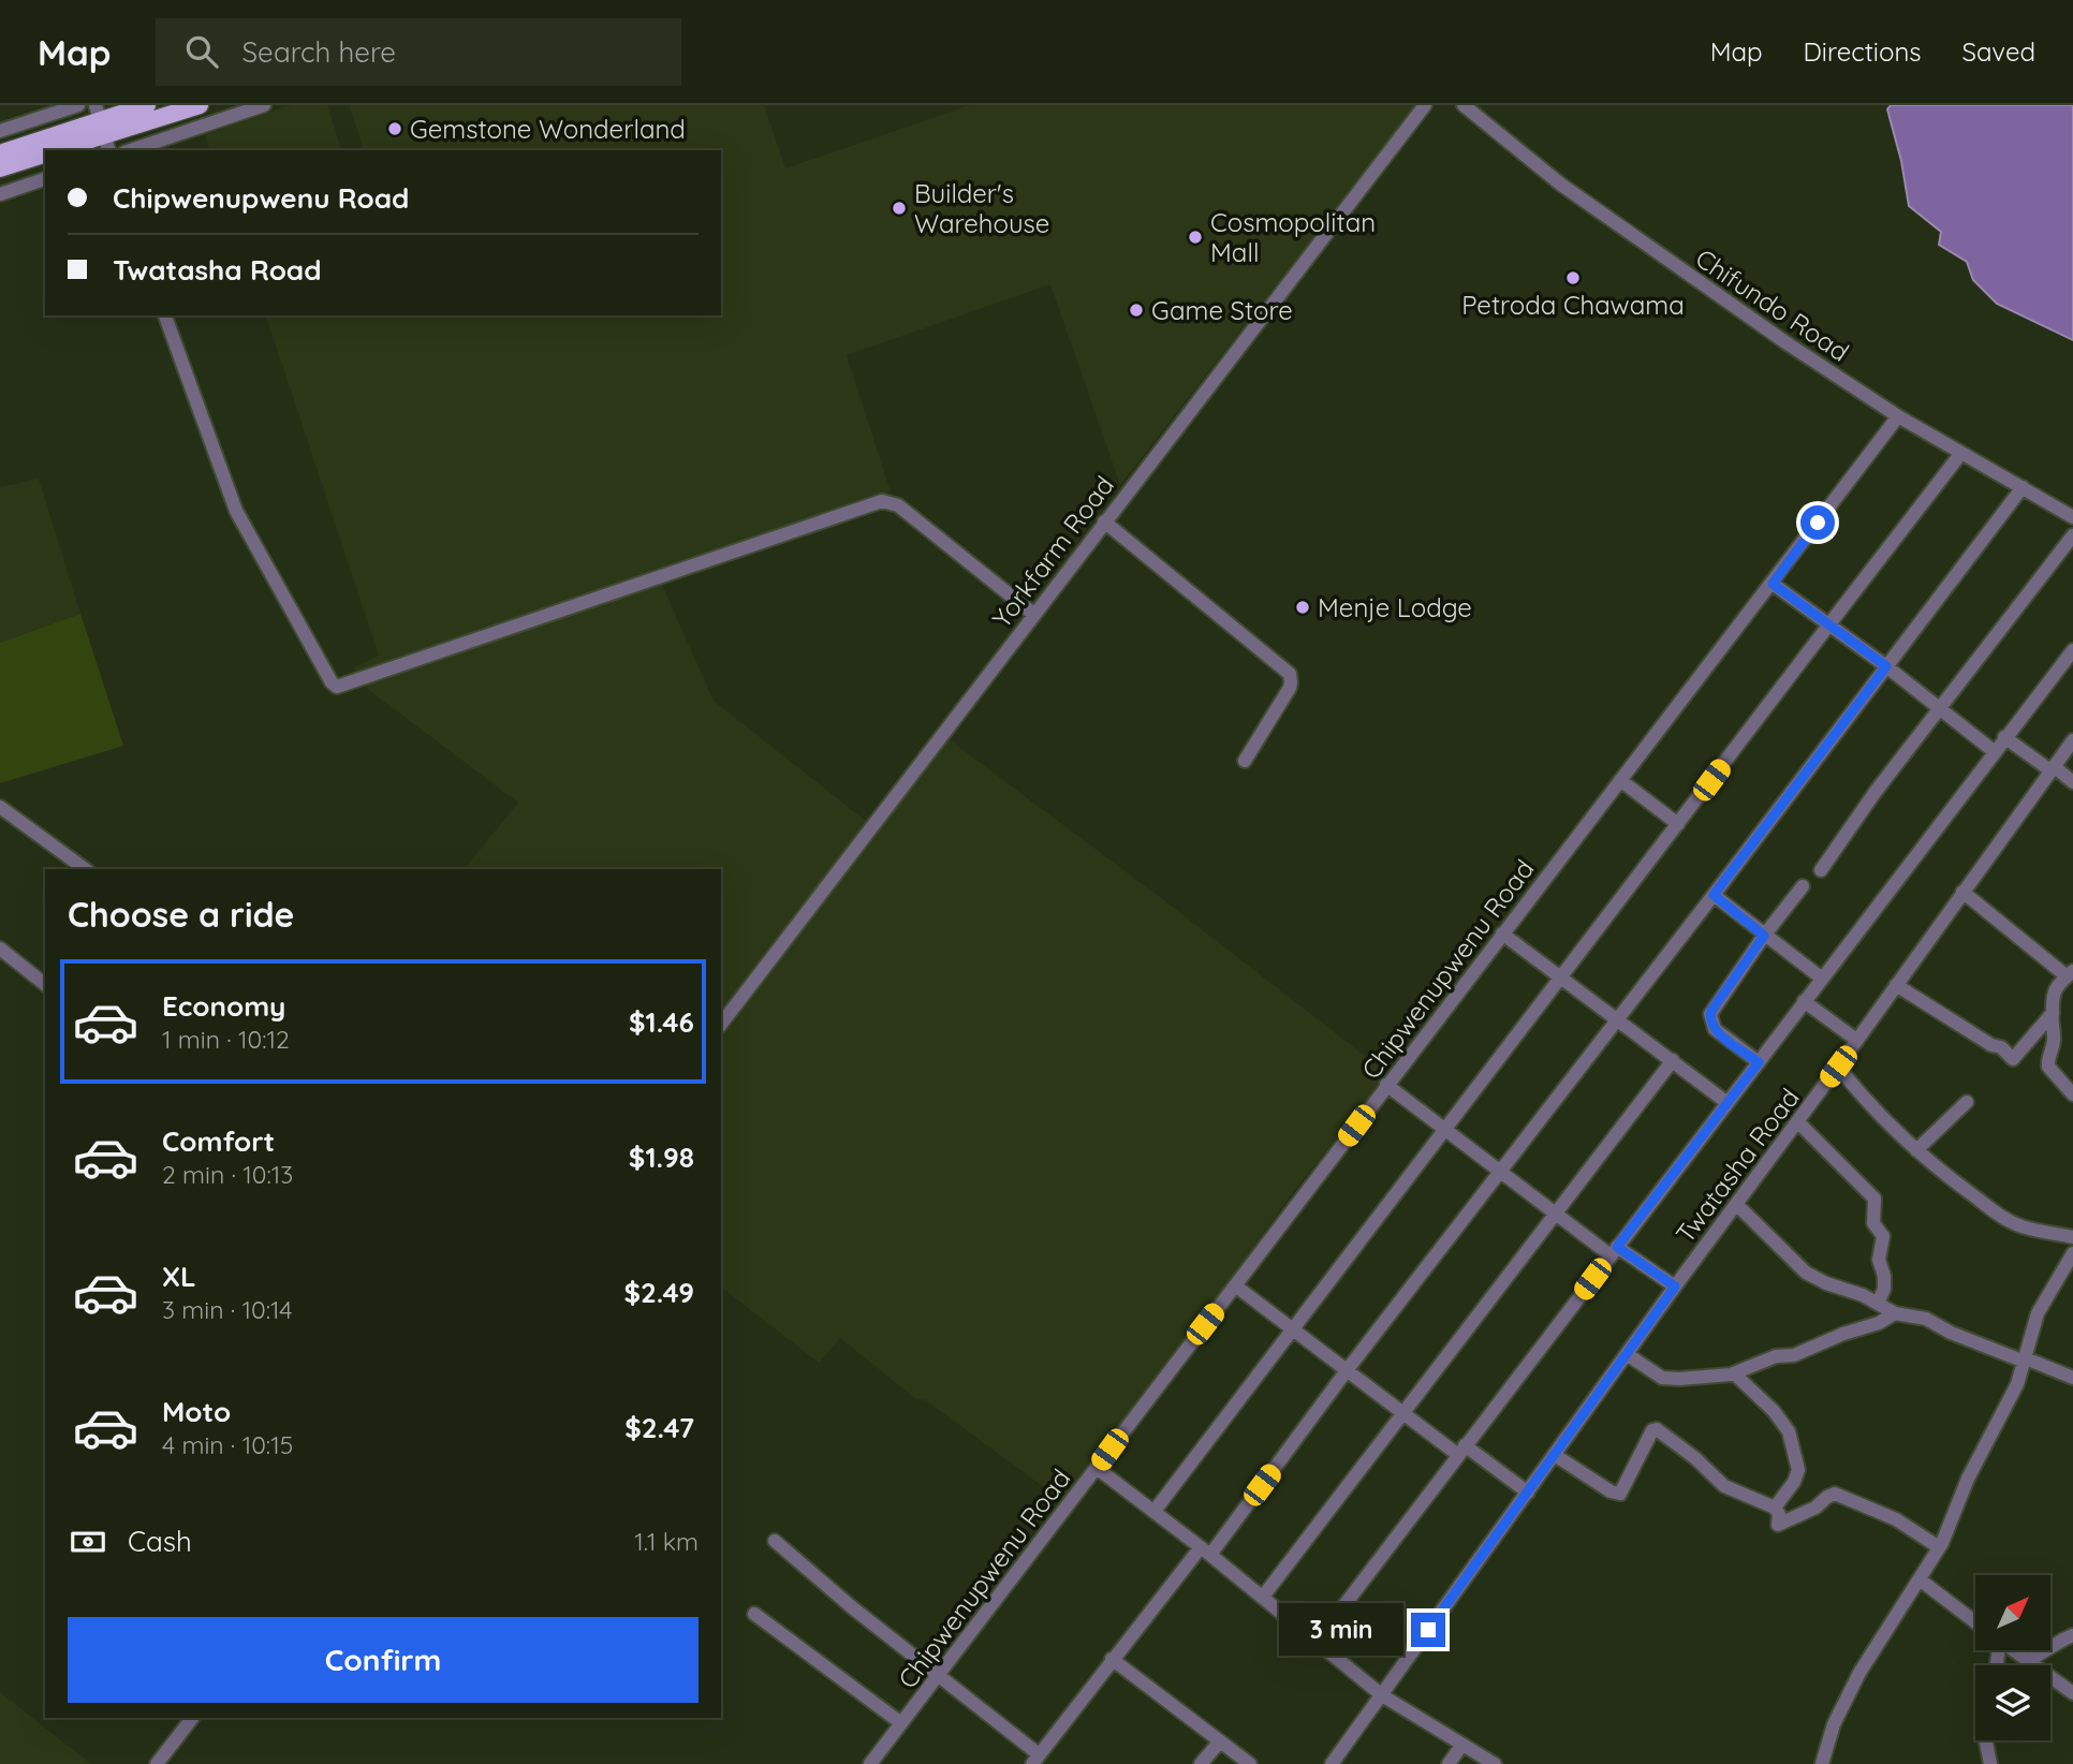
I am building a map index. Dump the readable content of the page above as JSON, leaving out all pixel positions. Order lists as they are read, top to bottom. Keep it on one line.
{"streets":{"street":["Chifundo Road","Yorkfarm Road","Chipwenupwenu Road","Twatasha Road"]},"crossings":[["Chifundo Road","Chipwenupwenu Road"]],"places":["Gemstone Wonderland","Builder's Warehouse","Cosmopolitan Mall","Petroda Chawama","Game Store","Menje Lodge"],"north":"top right","page":{"header":"Map","search":"Search here","nav":["Map","Directions","Saved"],"banner":["Chipwenupwenu Road","Twatasha Road"],"heading":"Choose a ride","list":[{"name":"Economy","note":"1 min · 10:12","value":"$1.46"},{"name":"Comfort","note":"2 min · 10:13","value":"$1.98"},{"name":"XL","note":"3 min · 10:14","value":"$2.49"},{"name":"Moto","note":"4 min · 10:15","value":"$2.47"}],"pay":["Cash","1.1 km"],"buttons":"Confirm","bubble":"3 min"}}
